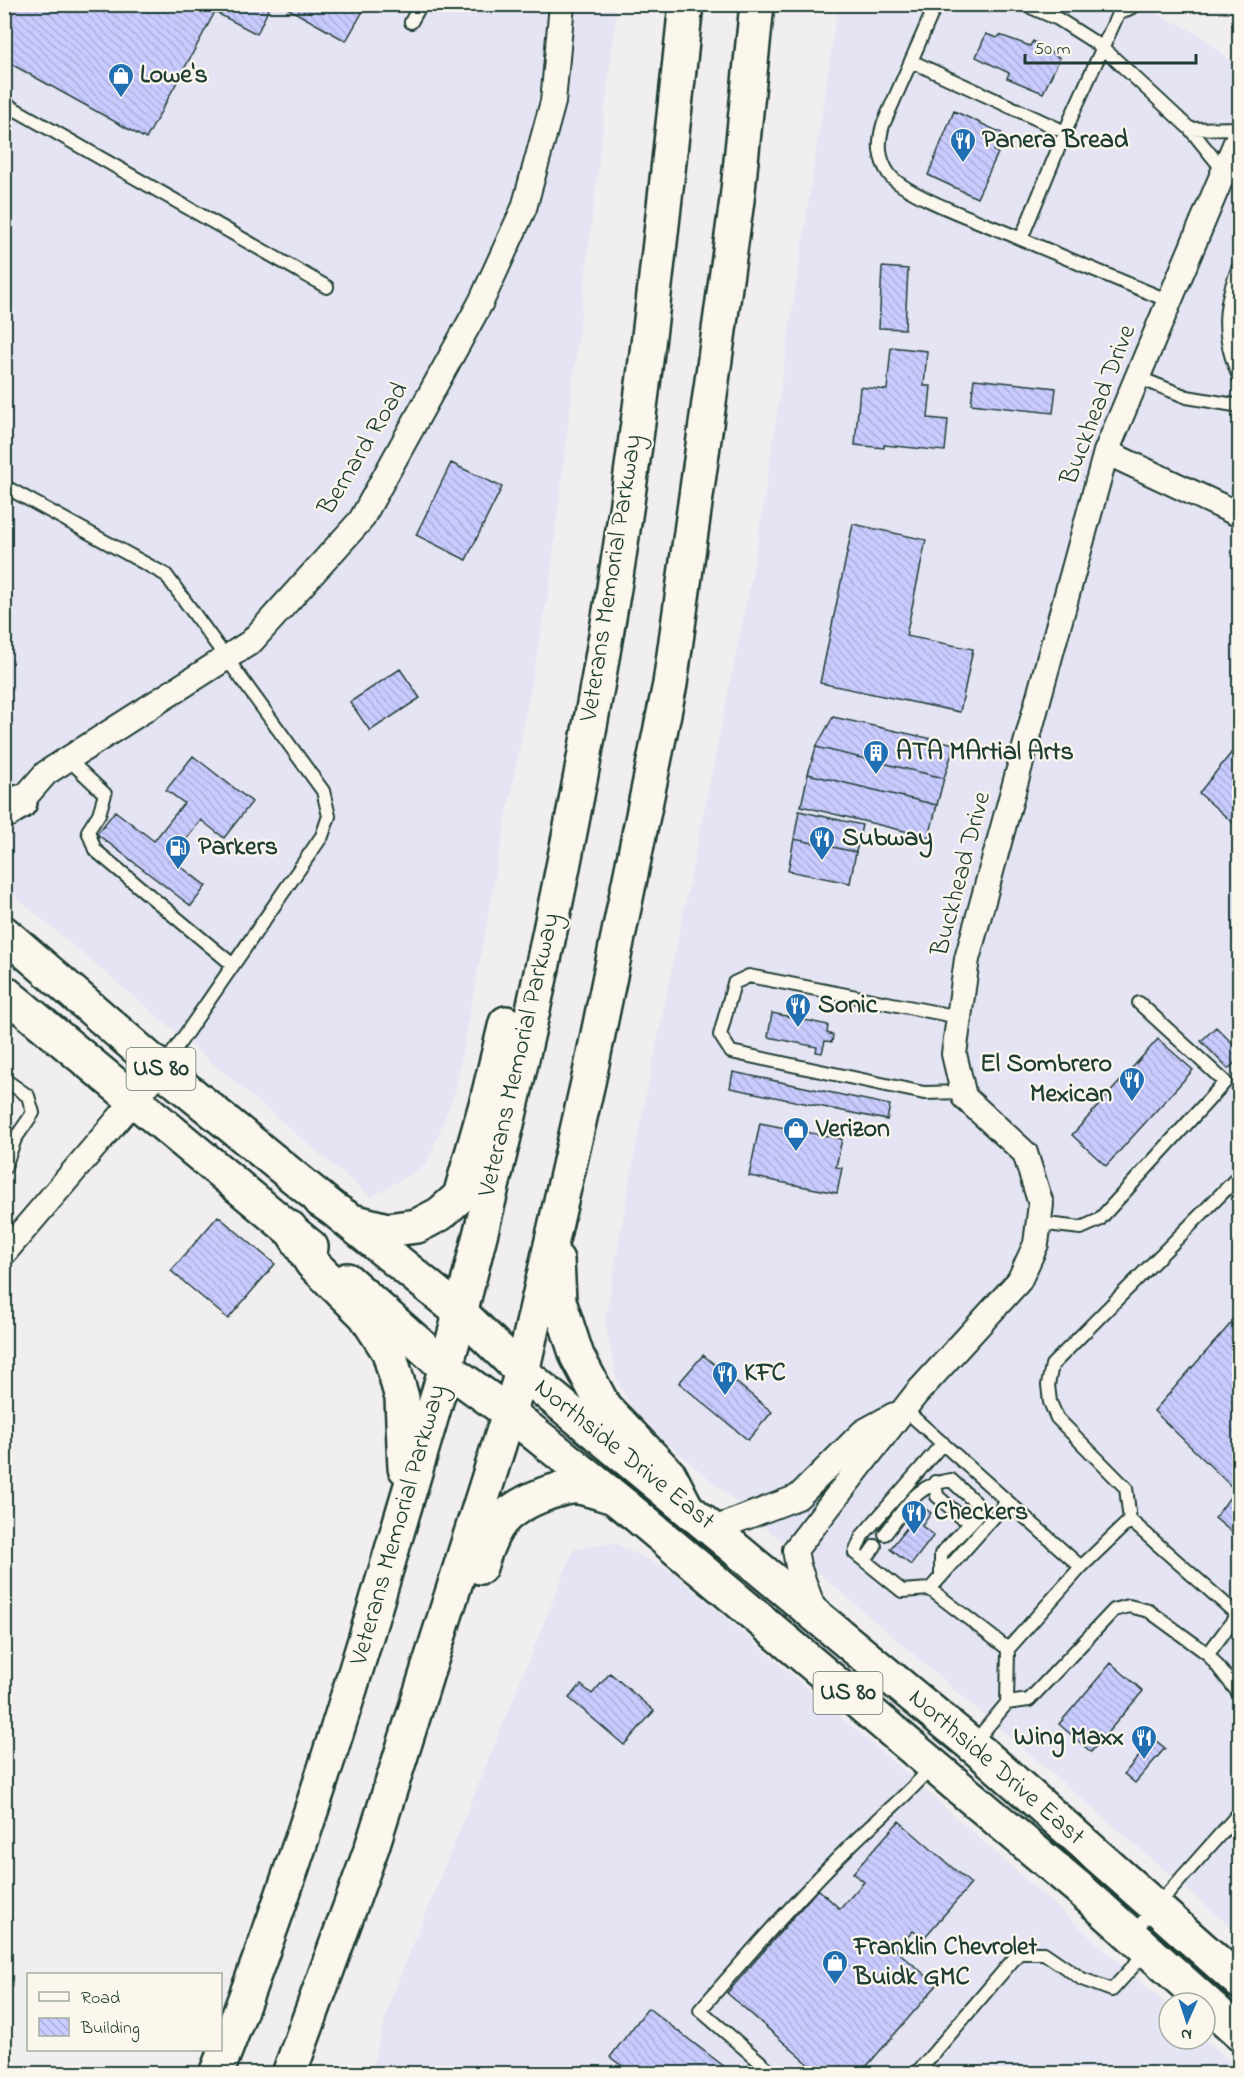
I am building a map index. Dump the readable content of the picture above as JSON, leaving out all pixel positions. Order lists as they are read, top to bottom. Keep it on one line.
{"streets":{"main road":["Veterans Memorial Parkway","US 80","Northside Drive East"],"street":["Buckhead Drive","Bernard Road"]},"crossings":[["Buckhead Drive","Northside Drive East"],["Veterans Memorial Parkway","Northside Drive East"]],"places":{"shop":["Lowe's","Verizon","Franklin Chevrolet Buidk GMC"],"restaurant":["Panera Bread","Subway","Sonic","El Sombrero Mexican","KFC","Checkers","Wing Maxx"],"building":["ATA MArtial Arts"],"fuel station":["Parkers"]},"legend":["Road","Building"],"scale_bar":"50 m","north":"bottom"}
